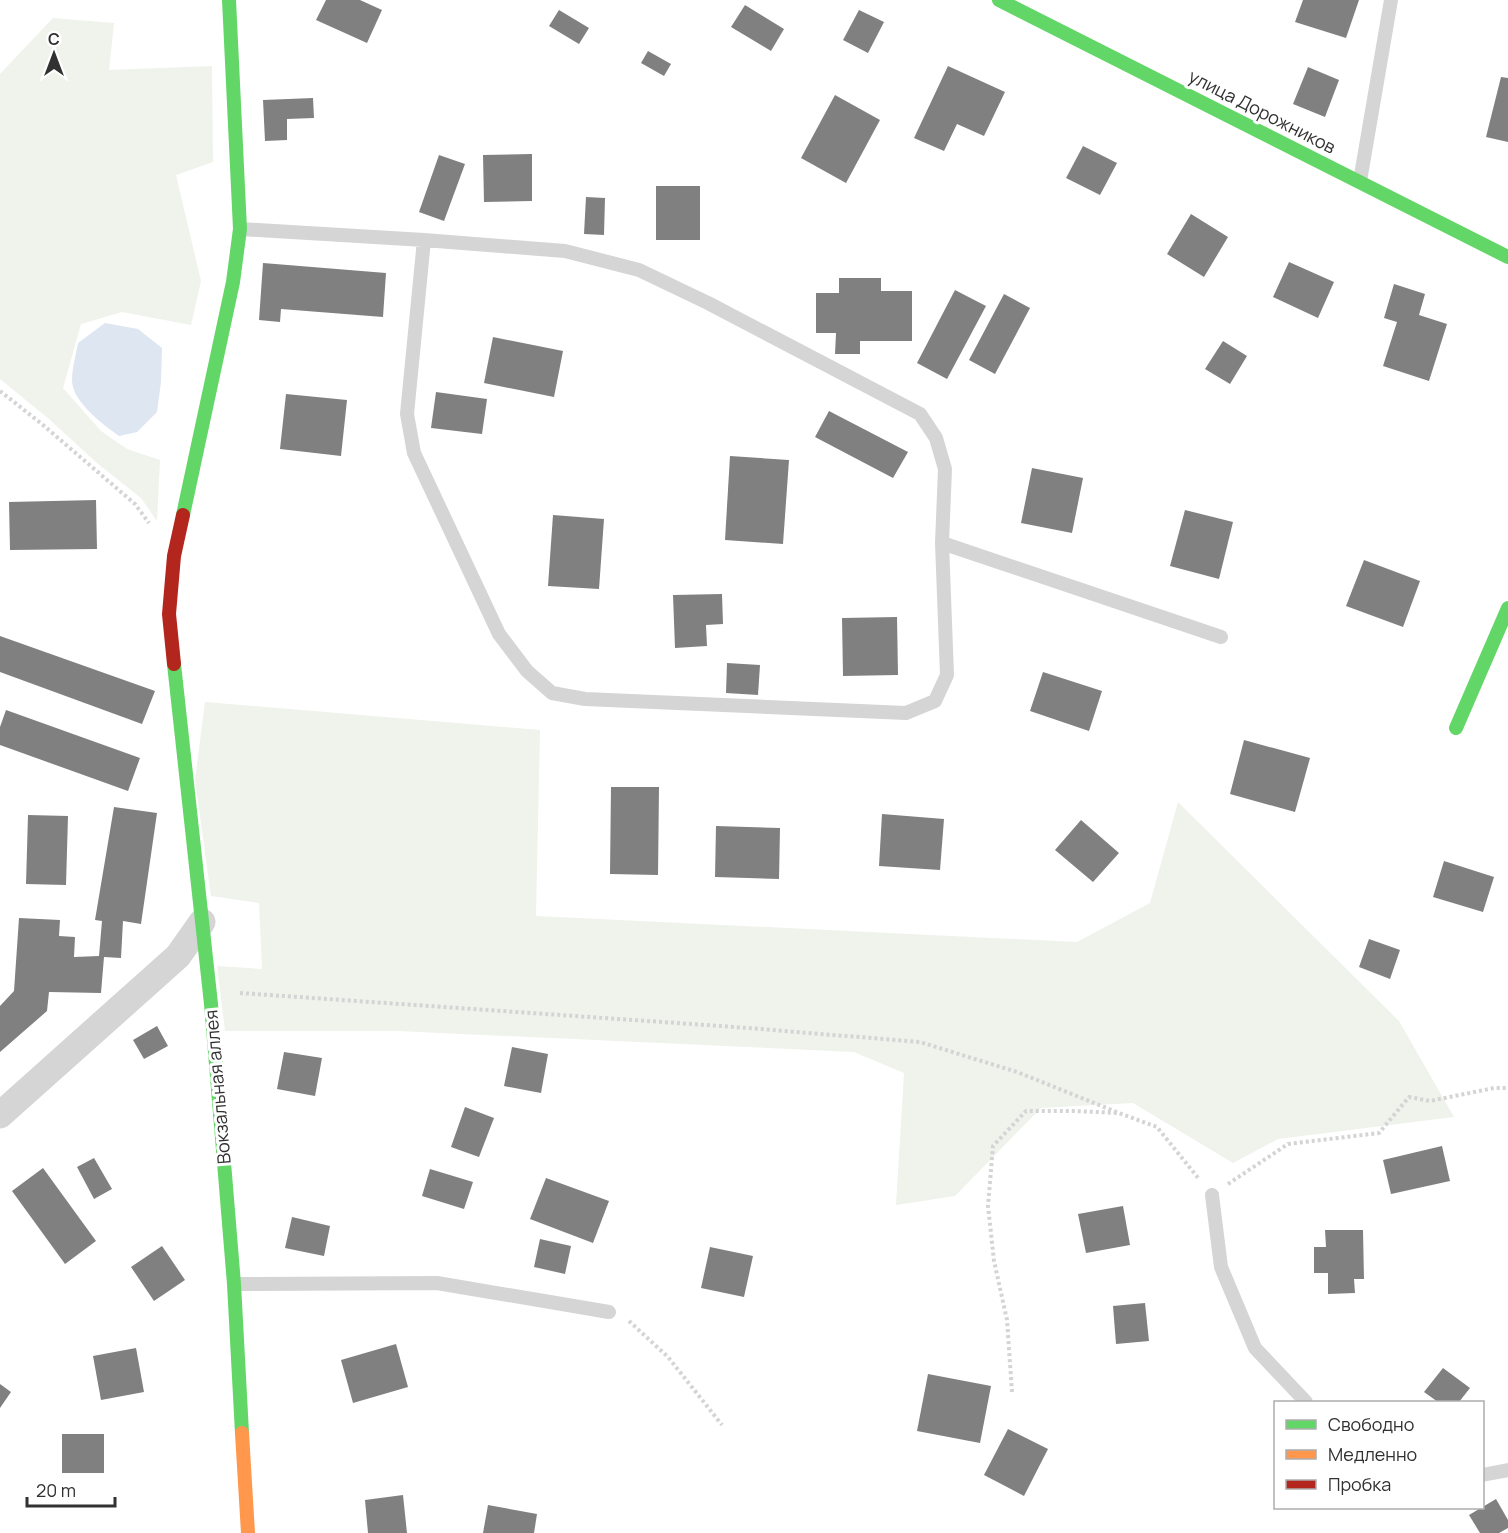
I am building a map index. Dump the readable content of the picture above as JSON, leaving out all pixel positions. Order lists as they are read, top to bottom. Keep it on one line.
{"streets":{"street":["улица Дорожников","Вокзальная аллея"]},"legend":["Свободно","Медленно","Пробка"],"scale_bar":"20 m","north":"top"}
